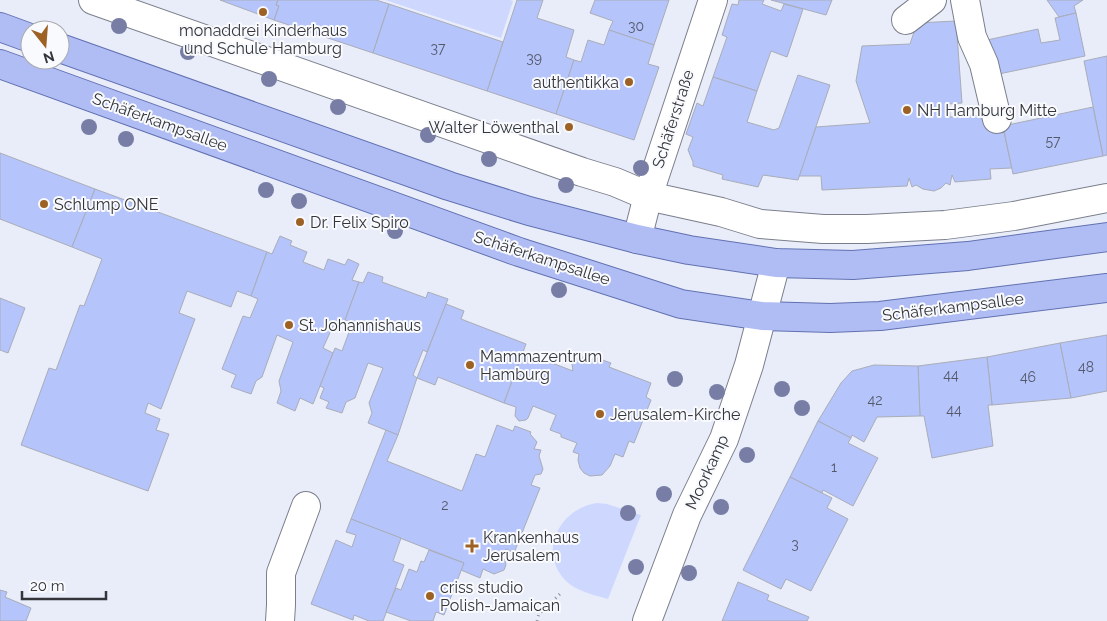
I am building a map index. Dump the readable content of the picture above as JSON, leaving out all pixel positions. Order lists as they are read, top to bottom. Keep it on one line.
{"streets":{"main road":["Schäferkampsallee"],"street":["Schäferstraße","Moorkamp"]},"crossings":[["Schäferkampsallee","Moorkamp"]],"places":{"other":["monaddrei Kinderhaus und Schule Hamburg","authentikka","NH Hamburg Mitte","Walter Löwenthal","Schlump ONE","Dr. Felix Spiro","St. Johannishaus","Mammazentrum Hamburg","Jerusalem-Kirche","criss studio Polish-Jamaican"],"health":["Krankenhaus Jerusalem"]},"house_numbers":["30","37","39","57","48","44","46","42","44","1","2","3"],"scale_bar":"20 m","north":"bottom"}
